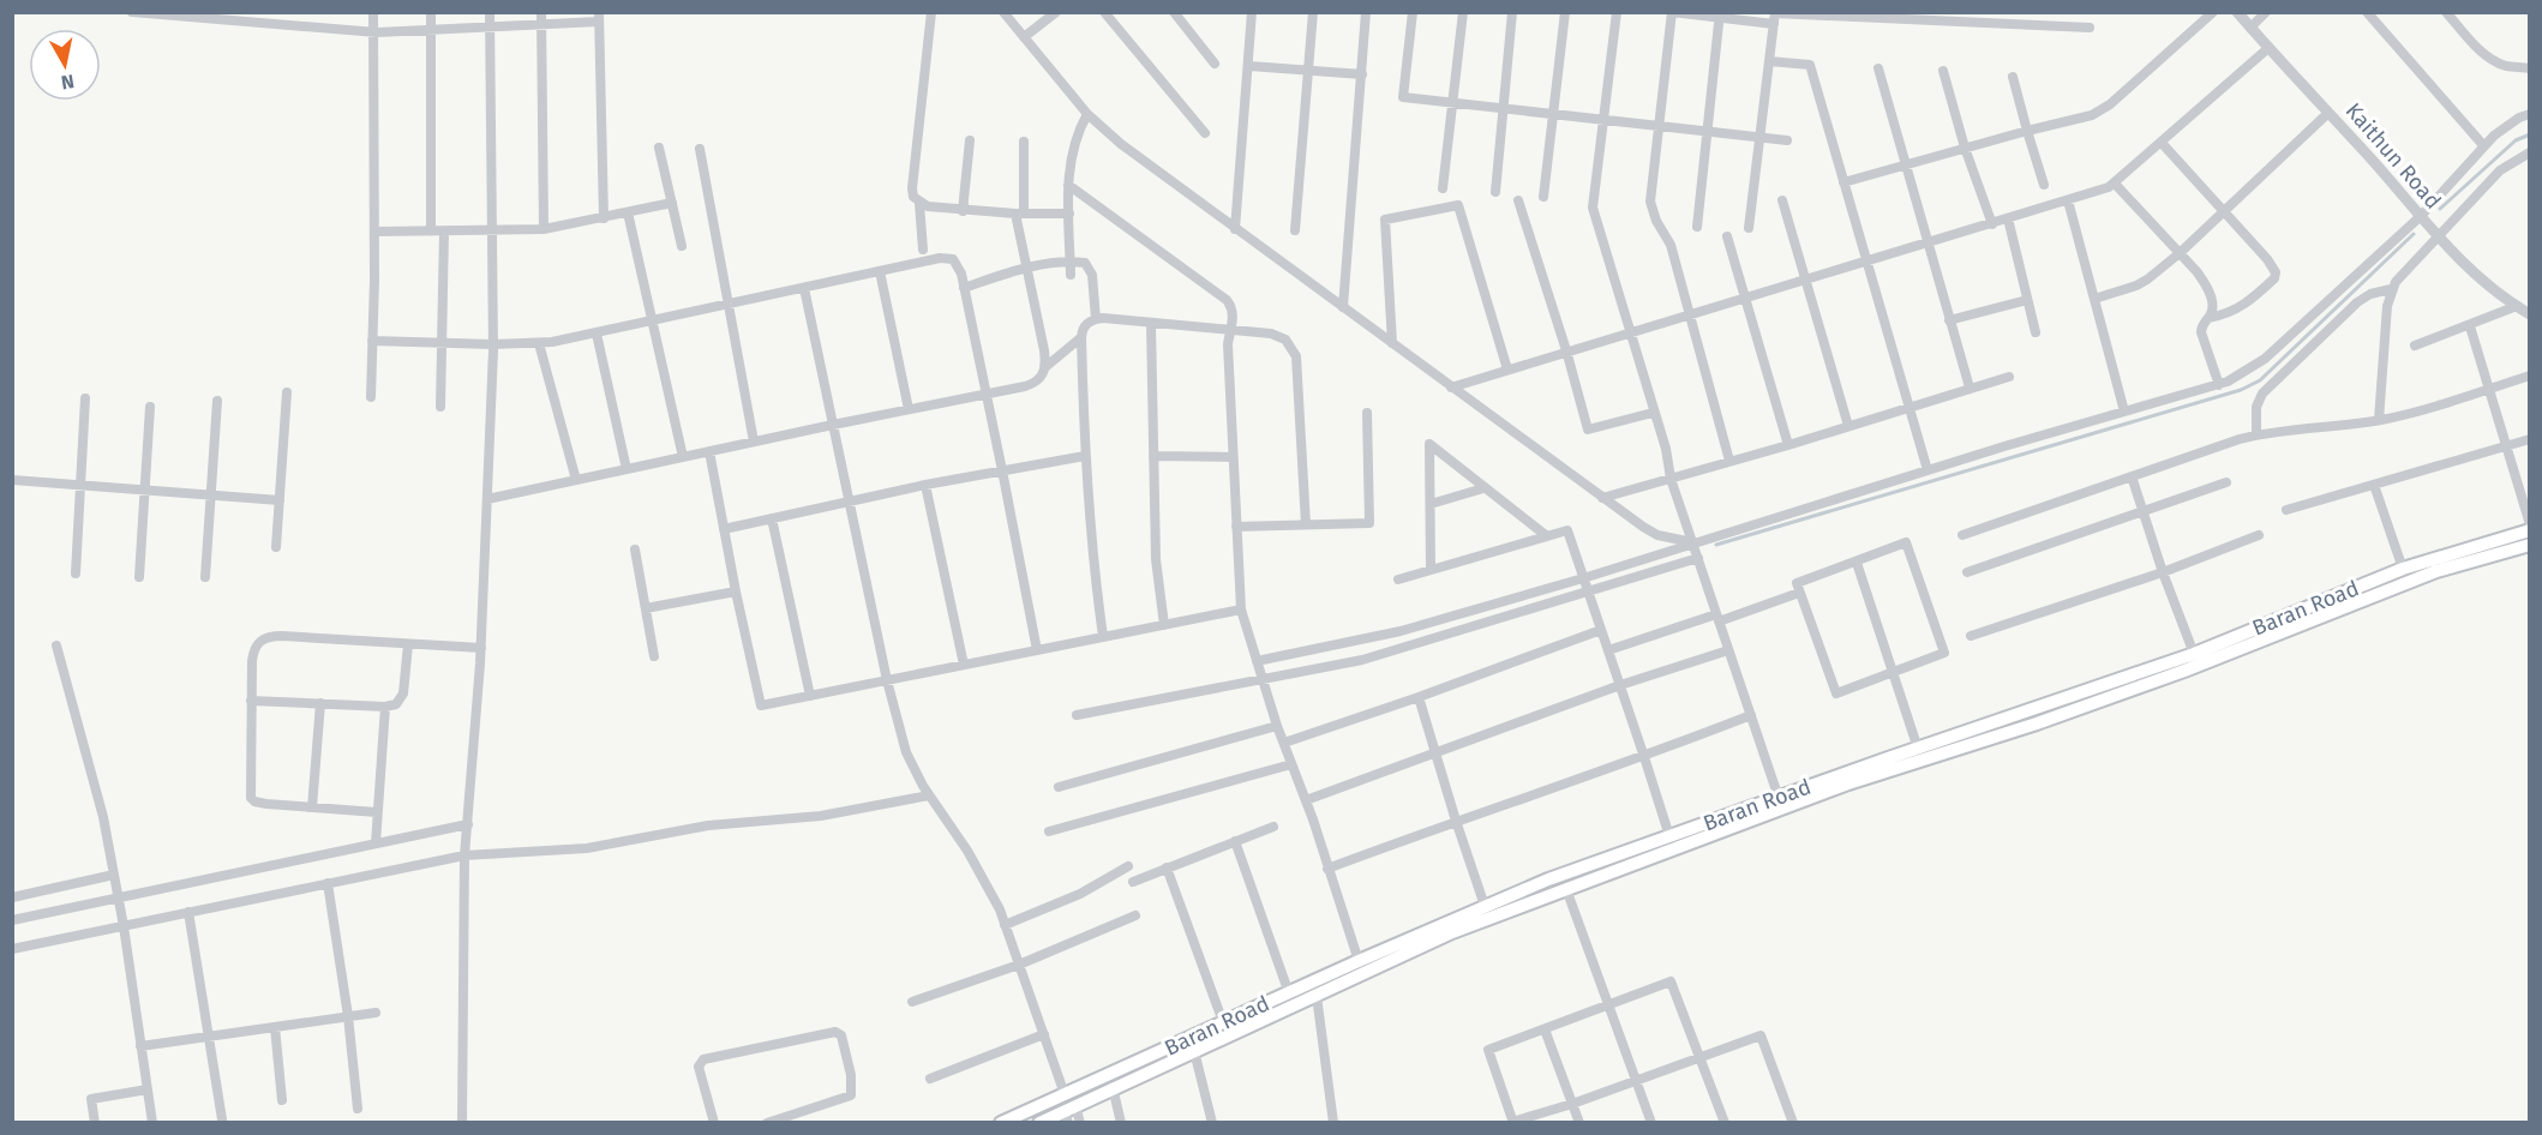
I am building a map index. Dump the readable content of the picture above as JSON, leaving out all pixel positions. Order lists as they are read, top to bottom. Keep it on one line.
{"streets":{"main road":["Baran Road"],"street":["Kaithun Road"]},"north":"bottom"}
